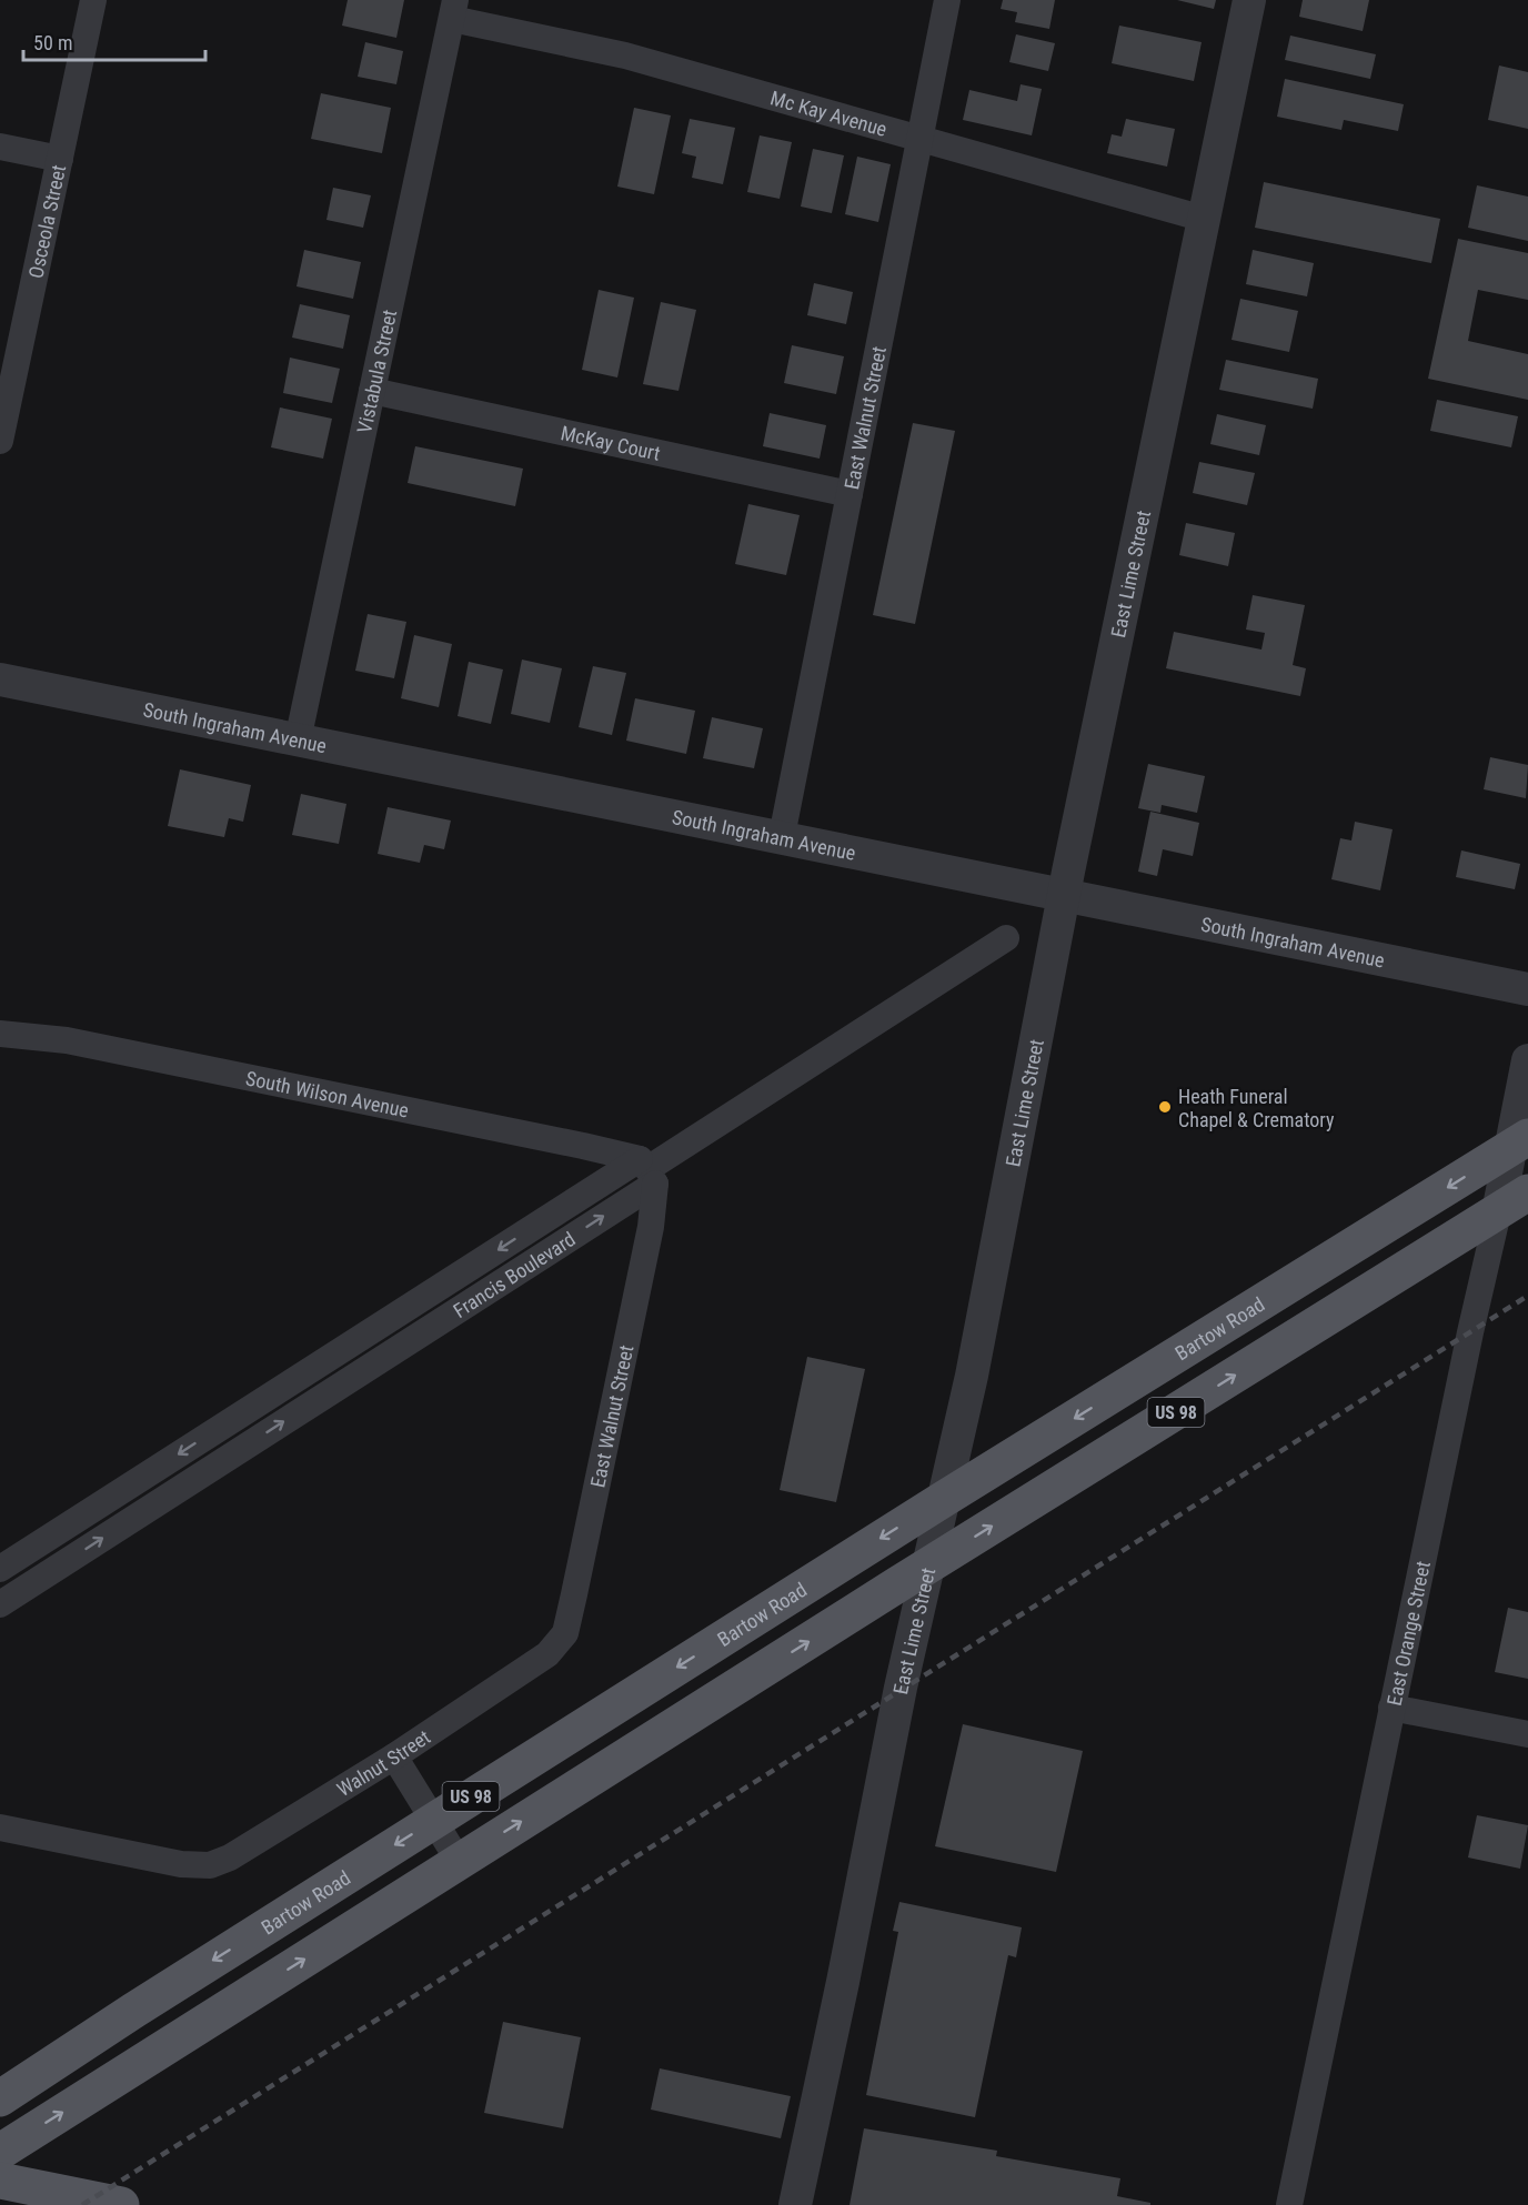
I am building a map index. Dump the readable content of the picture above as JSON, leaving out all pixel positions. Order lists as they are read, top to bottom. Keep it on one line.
{"streets":{"main road":["Bartow Road","US 98"],"street":["Mc Kay Avenue","Osceola Street","Vistabula Street","East Walnut Street","McKay Court","East Lime Street","South Ingraham Avenue","South Wilson Avenue","Francis Boulevard","East Orange Street","Walnut Street"]},"crossings":[["Mc Kay Avenue","Vistabula Street"],["Mc Kay Avenue","East Walnut Street"],["Mc Kay Avenue","East Lime Street"],["Vistabula Street","McKay Court"],["Vistabula Street","South Ingraham Avenue"],["East Walnut Street","McKay Court"],["East Walnut Street","South Ingraham Avenue"],["East Walnut Street","South Wilson Avenue"],["East Walnut Street","Francis Boulevard"],["East Walnut Street","Walnut Street"],["East Lime Street","South Ingraham Avenue"],["East Lime Street","Bartow Road"],["East Lime Street","US 98"],["South Wilson Avenue","Francis Boulevard"],["Bartow Road","East Orange Street"],["US 98","East Orange Street"]],"places":["Heath Funeral Chapel & Crematory"],"scale_bar":"50 m"}
